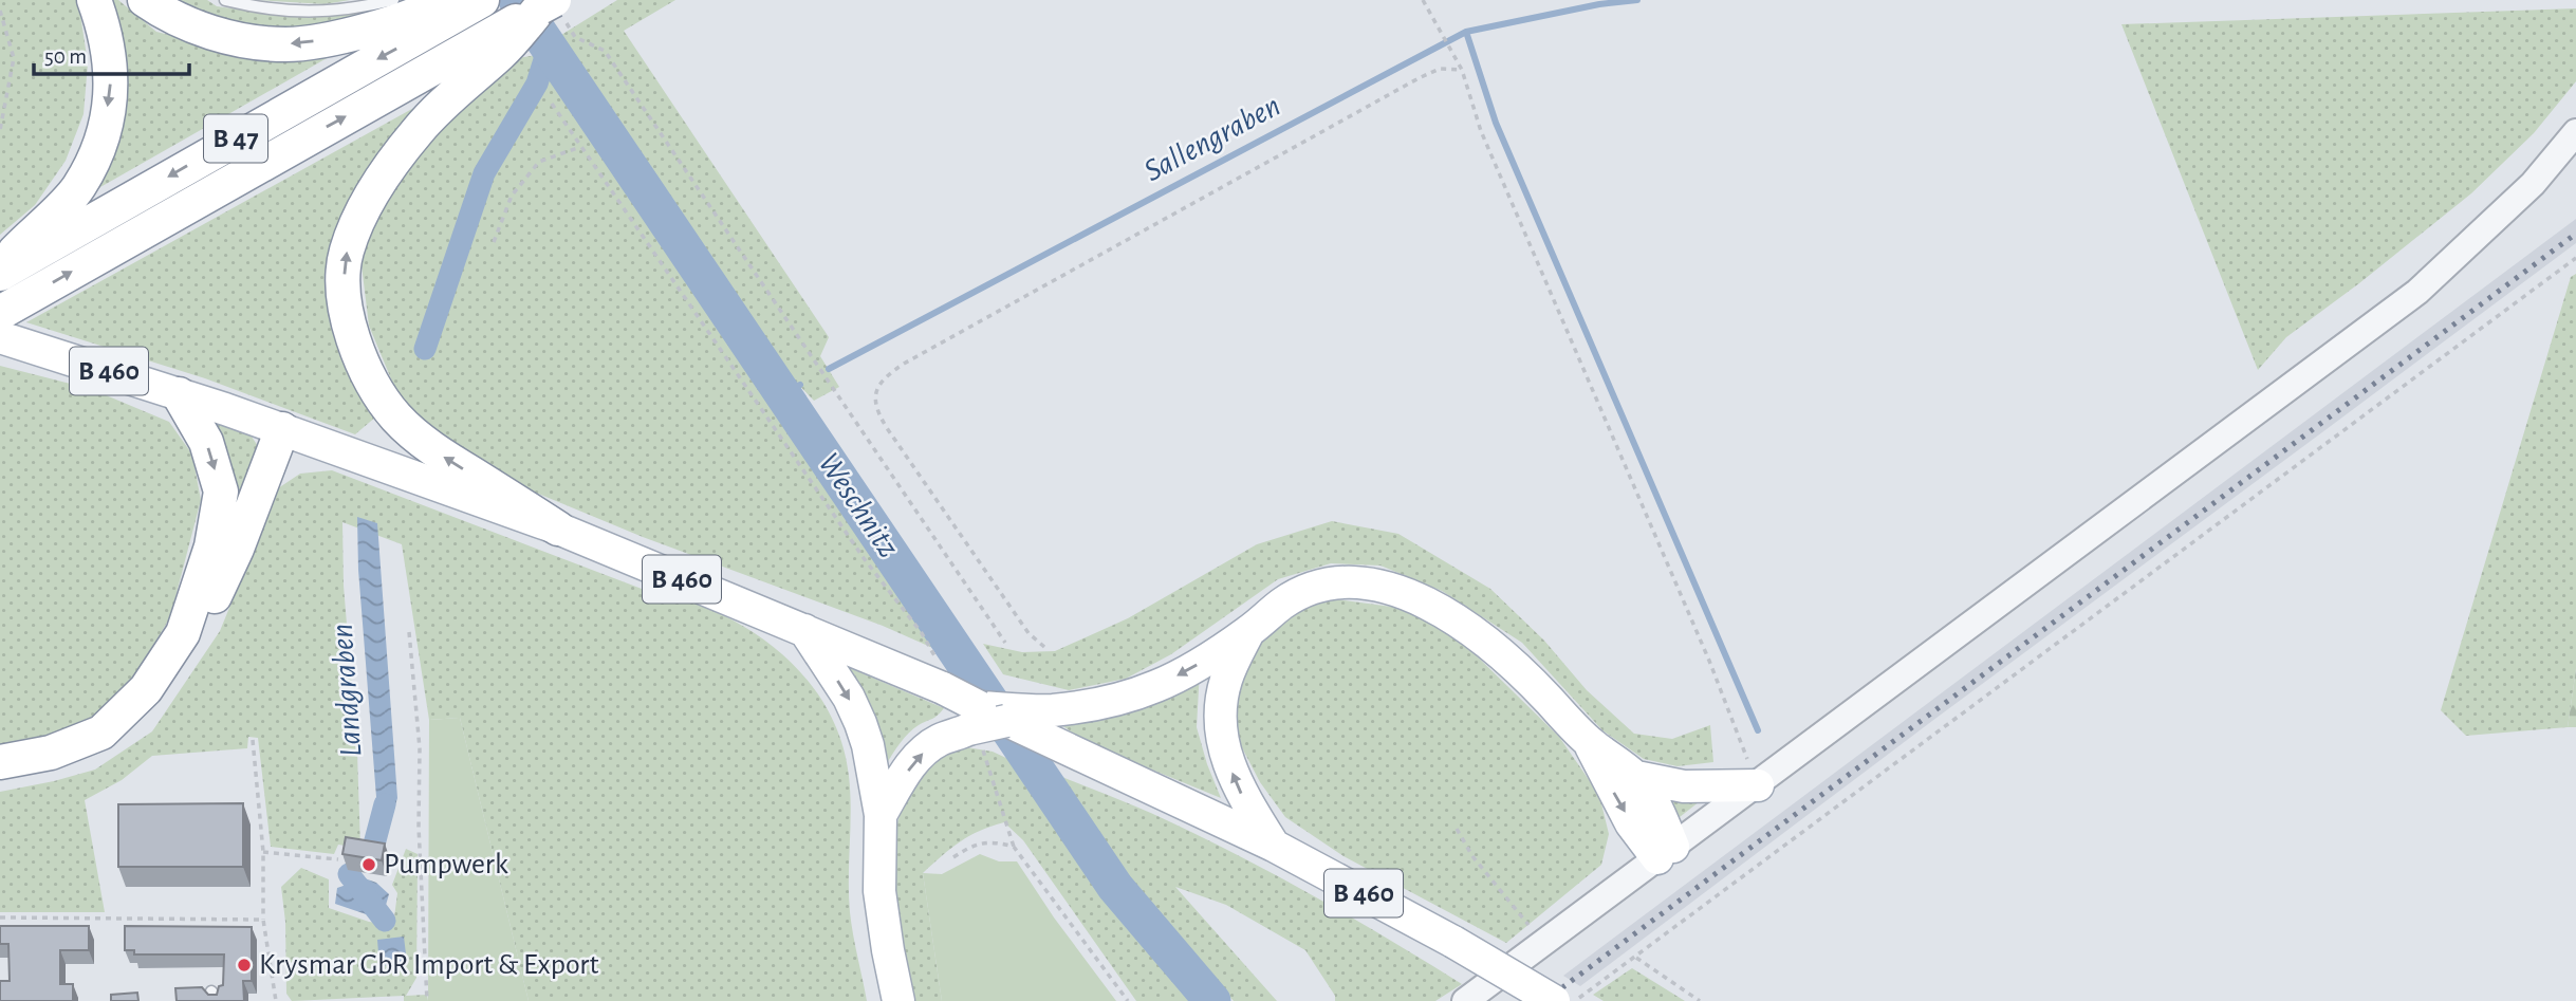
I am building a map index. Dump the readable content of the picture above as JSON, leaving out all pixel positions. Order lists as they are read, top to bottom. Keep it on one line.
{"streets":{"highway":["B 47"],"main road":["B 460"]},"water":["Sallengraben","Weschnitz","Landgraben"],"places":["Pumpwerk","Krysmar GbR Import & Export"],"scale_bar":"50 m"}
